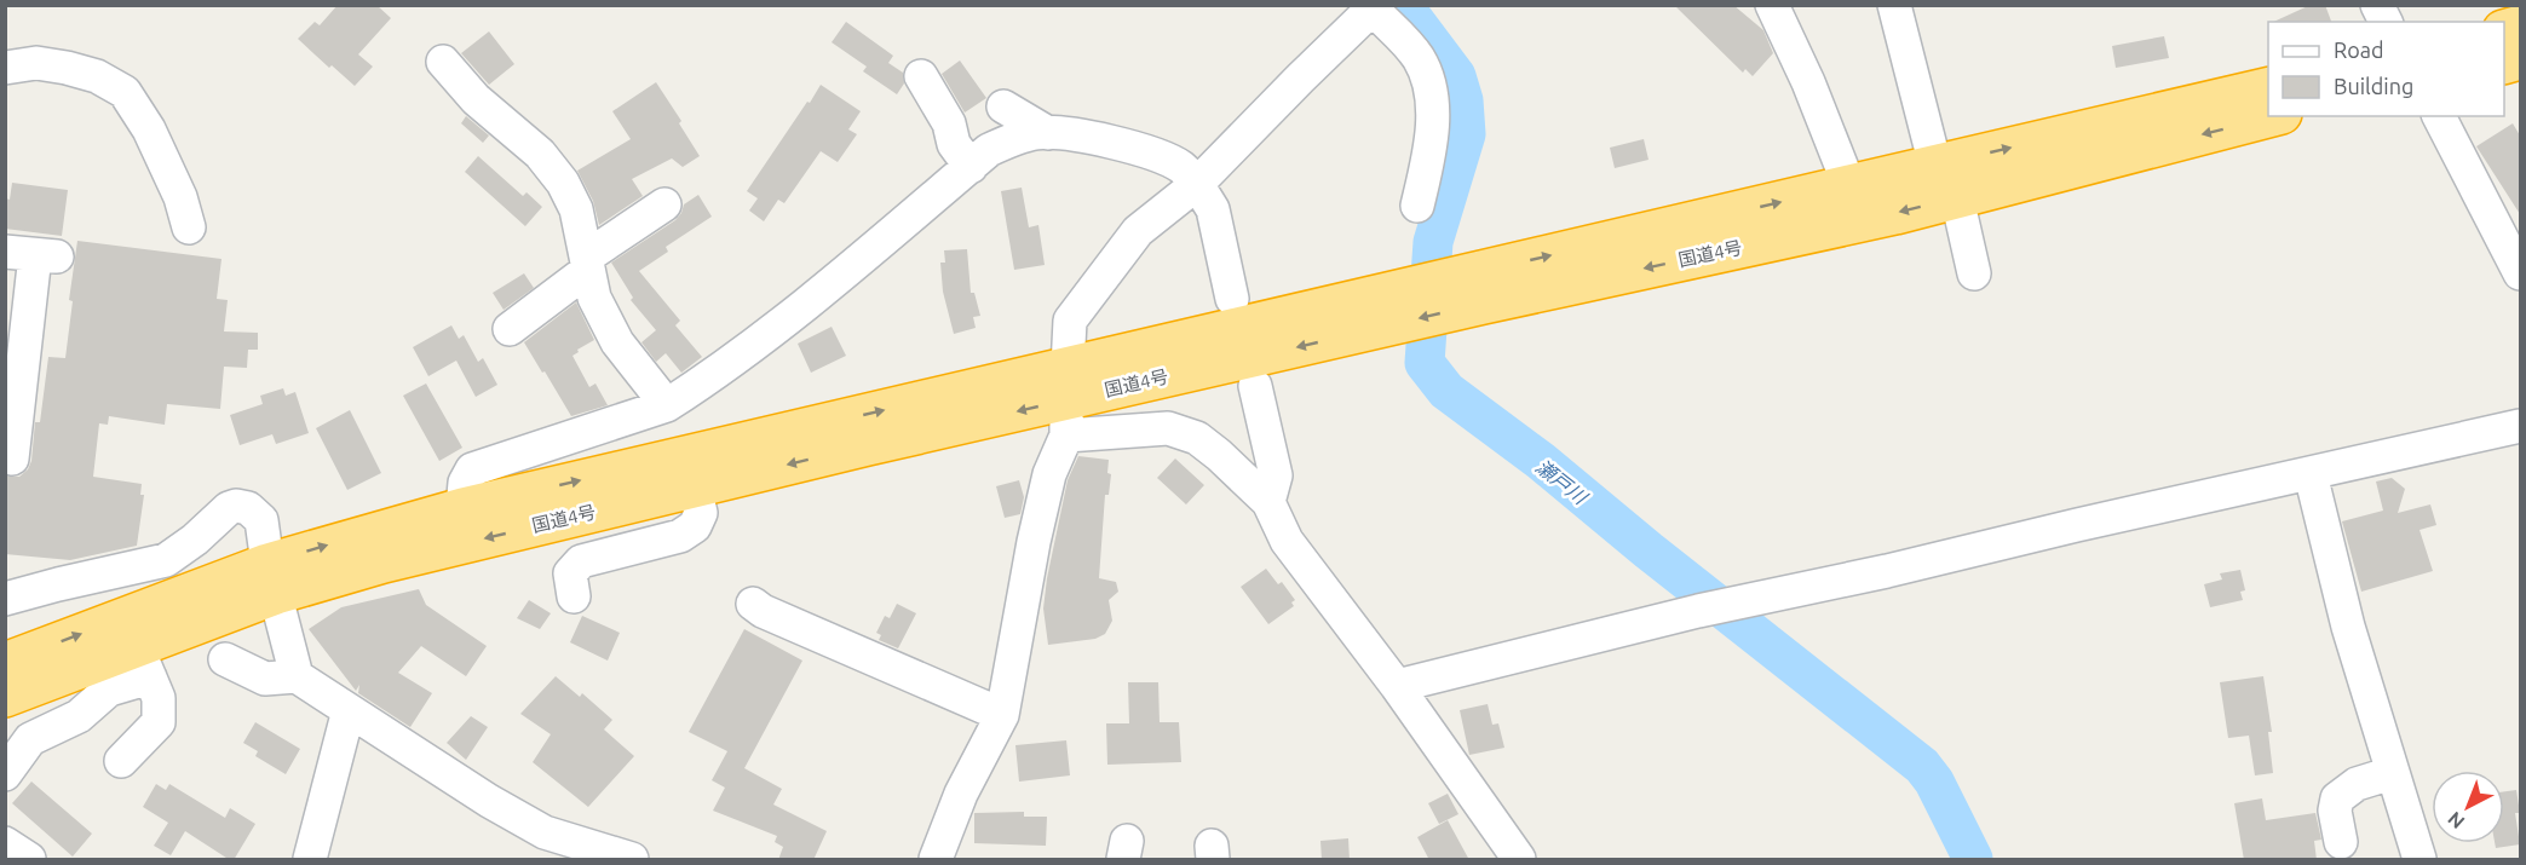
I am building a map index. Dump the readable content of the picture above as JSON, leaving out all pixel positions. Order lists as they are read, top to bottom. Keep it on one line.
{"streets":{"highway":["国道4号"]},"water":["瀬戸川"],"legend":["Road","Building"],"north":"bottom left"}
